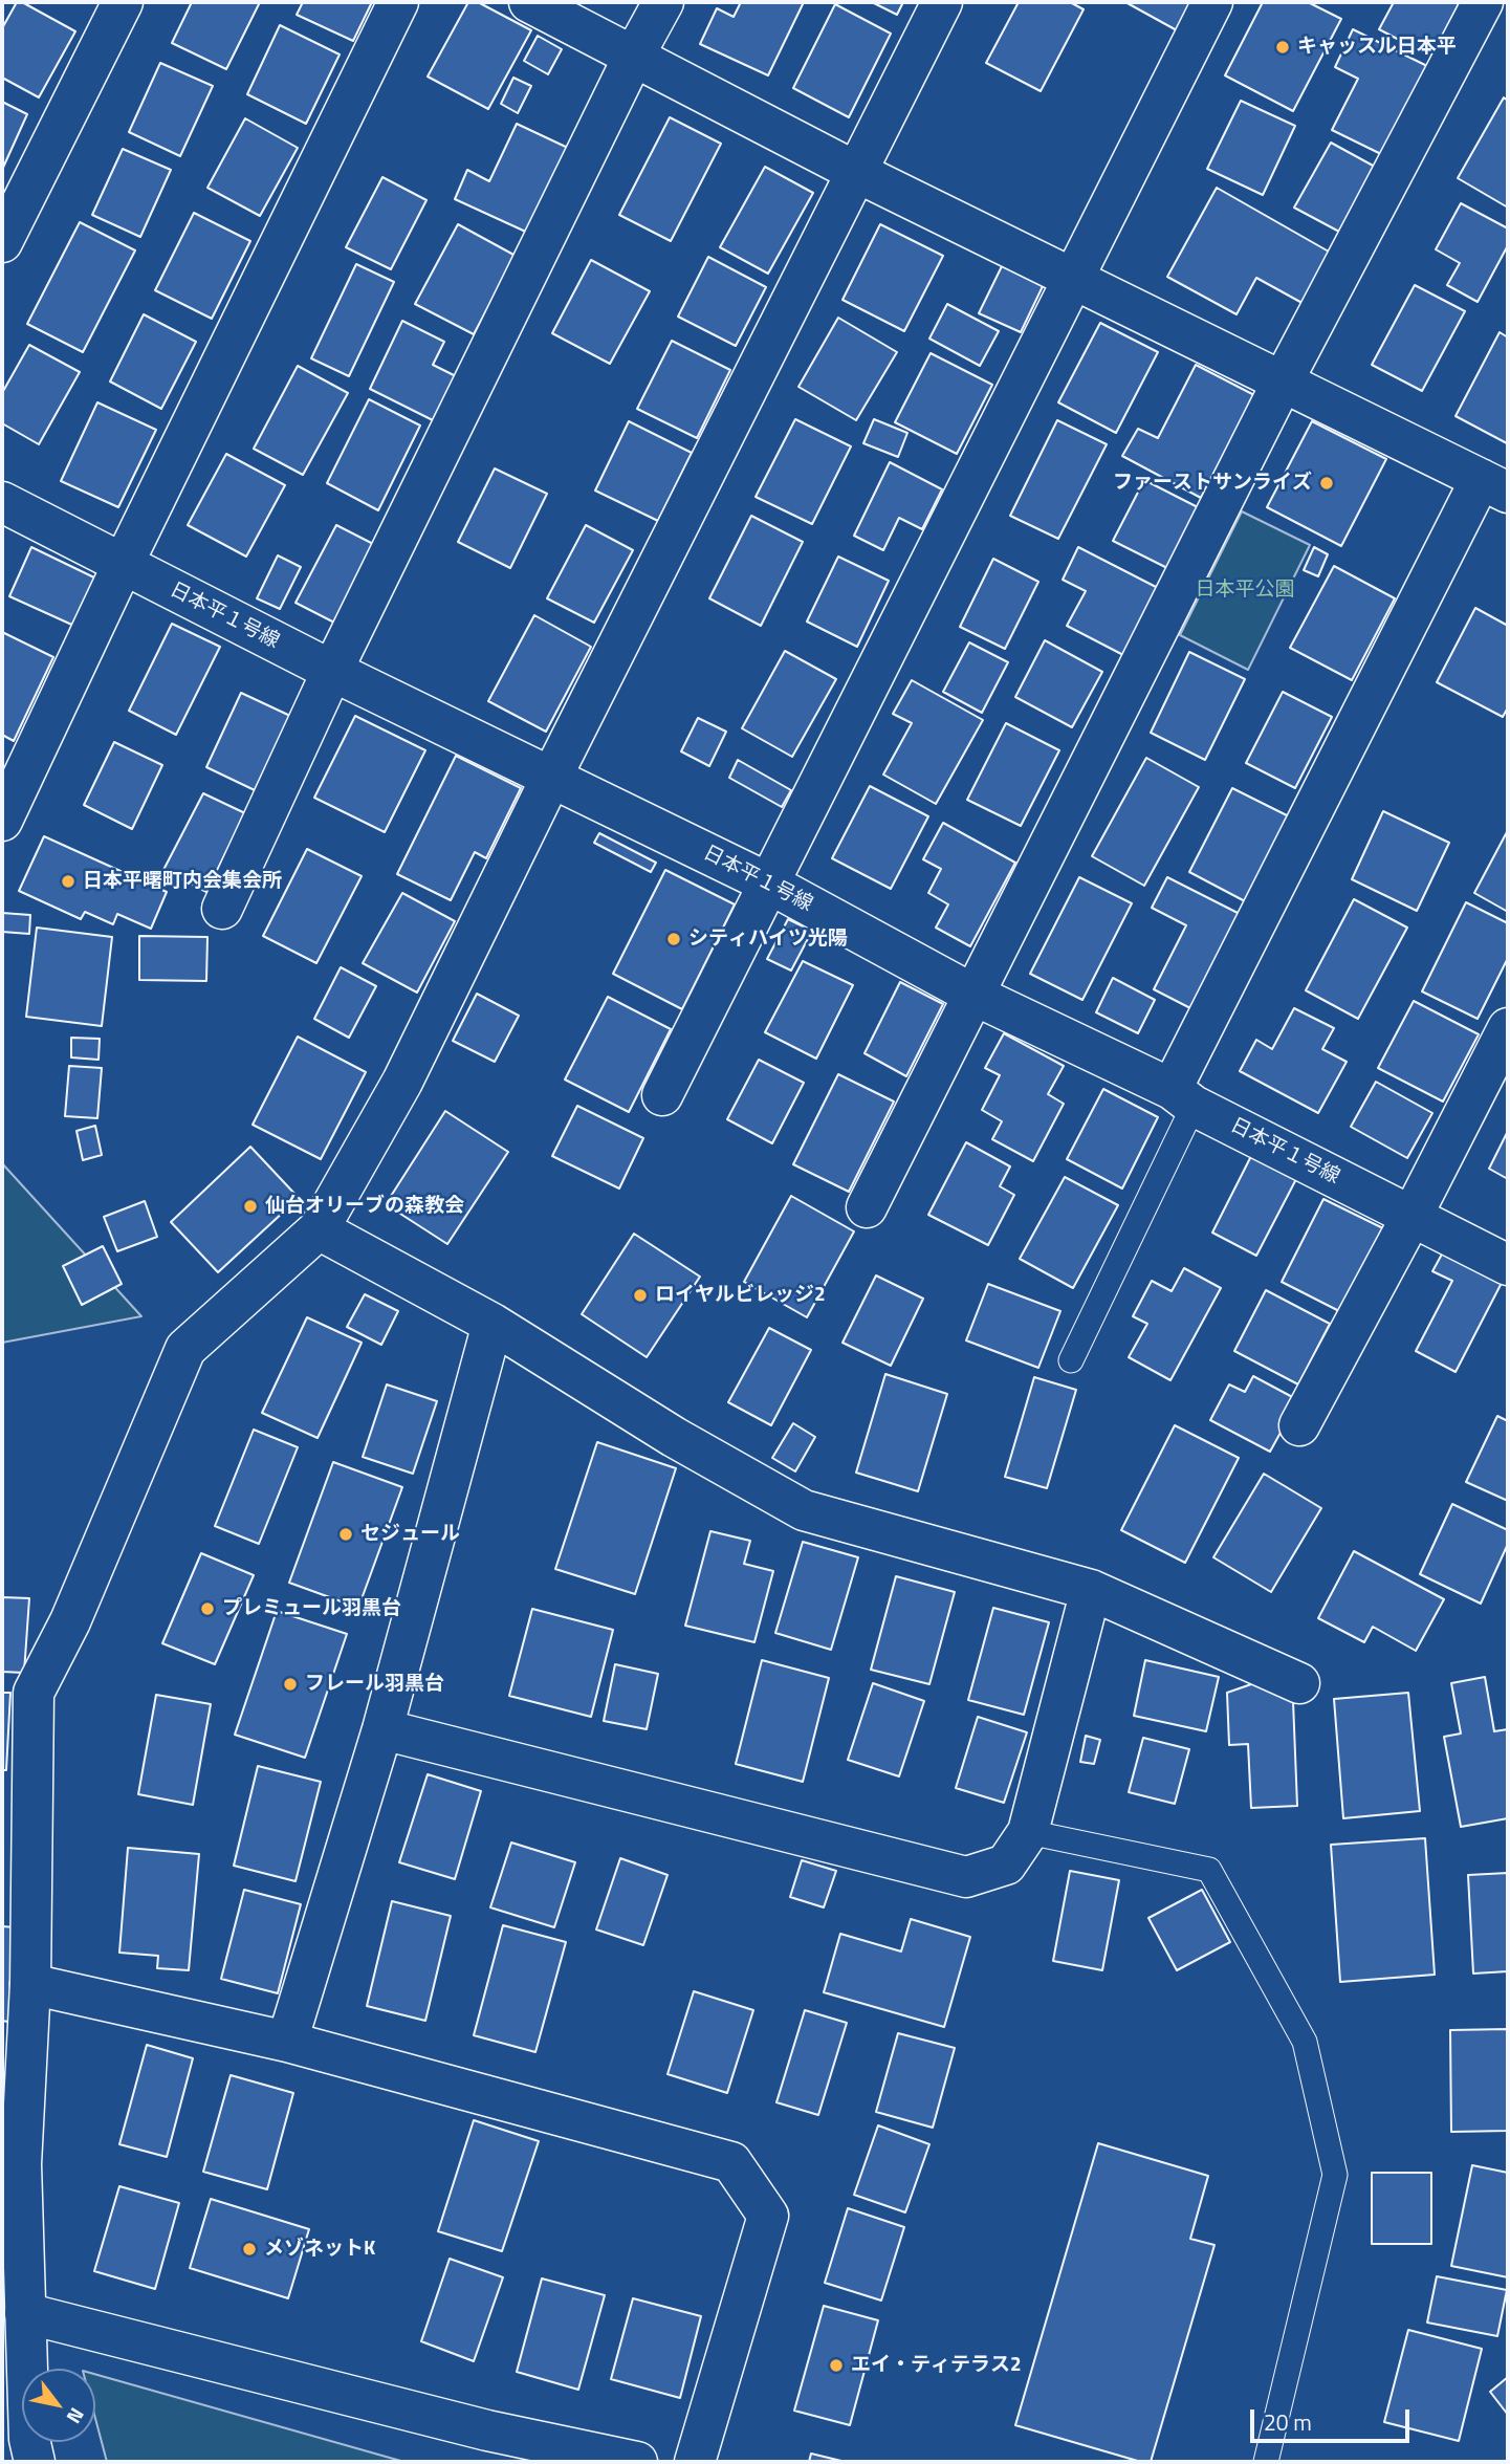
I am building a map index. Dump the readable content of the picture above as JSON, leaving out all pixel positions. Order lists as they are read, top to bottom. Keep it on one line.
{"streets":{"street":["日本平１号線"]},"parks":["日本平公園"],"places":["キャッスル日本平","ファーストサンライズ","日本平曙町内会集会所","シティハイツ光陽","仙台オリーブの森教会","ロイヤルビレッジ2","セジュール","プレミュール羽黒台","フレール羽黒台","メゾネットK","エイ・ティテラス2"],"scale_bar":"20 m","north":"bottom right"}
